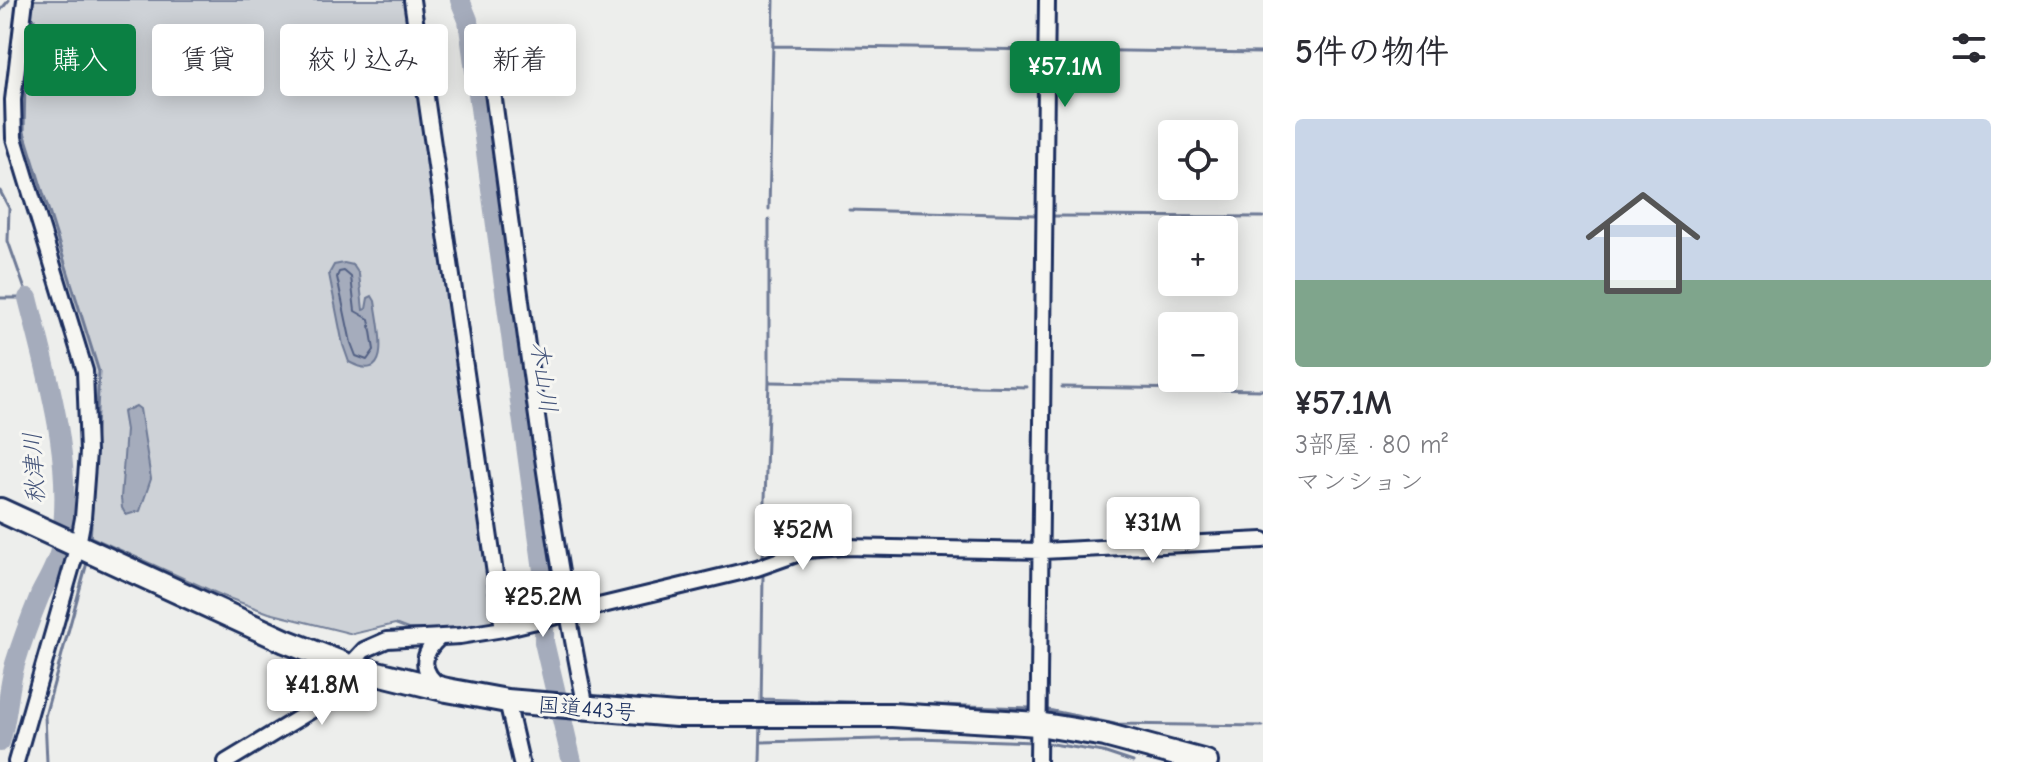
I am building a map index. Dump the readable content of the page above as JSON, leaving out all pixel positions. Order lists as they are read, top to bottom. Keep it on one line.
{"streets":{"highway":["国道443号"]},"water":["木山川","秋津川"],"page":{"heading":"5件の物件","chip":["購入","賃貸","絞り込み","新着"],"price":["¥57.1M","¥31M","¥52M","¥25.2M","¥41.8M"],"list":[{"name":"¥57.1M","note":"3部屋 · 80 m² · マンション"}],"map_buttons":["+","−"]}}
